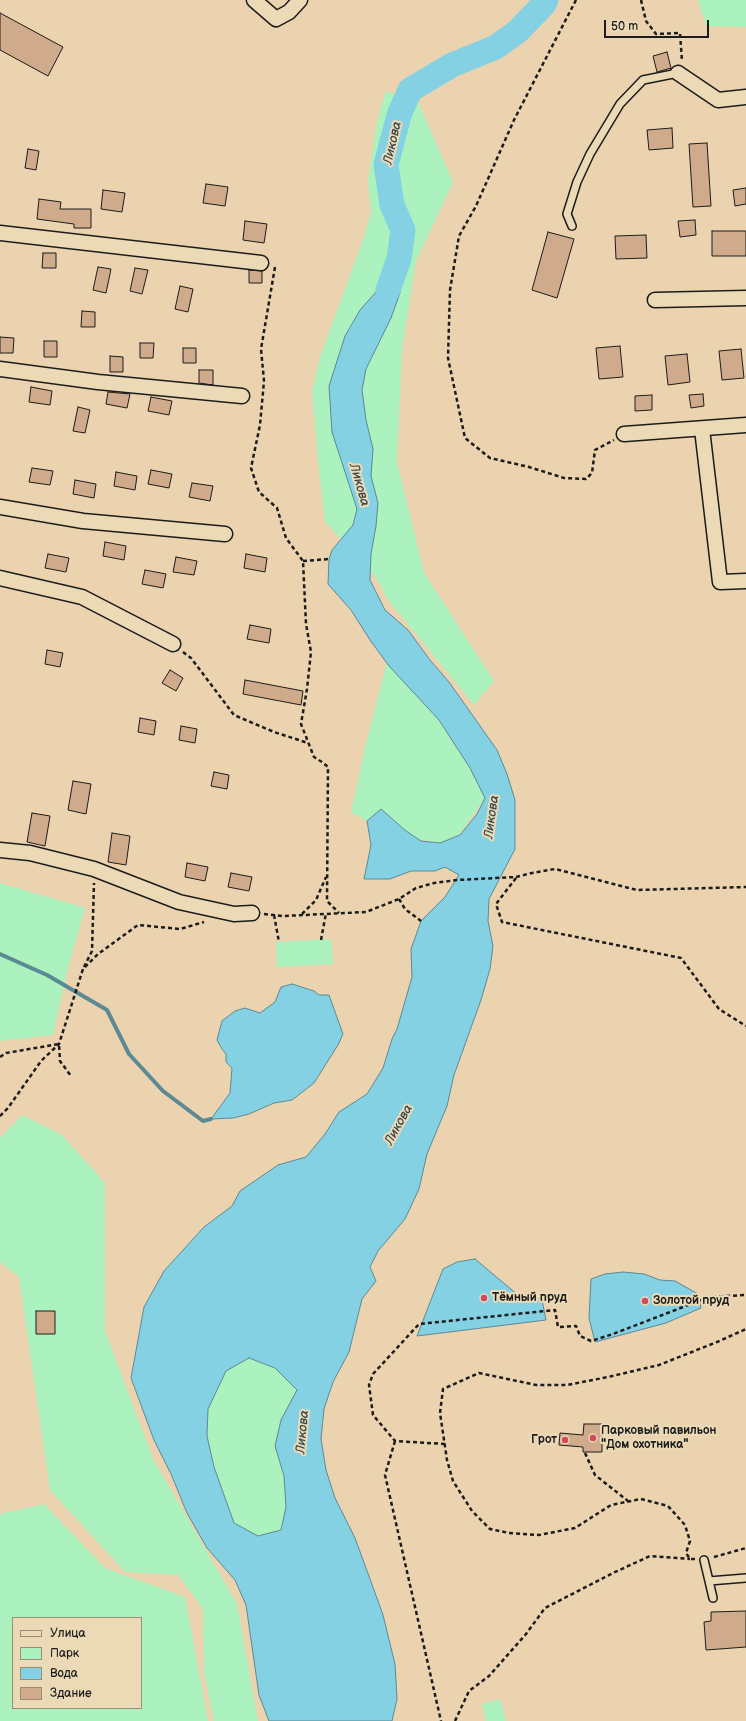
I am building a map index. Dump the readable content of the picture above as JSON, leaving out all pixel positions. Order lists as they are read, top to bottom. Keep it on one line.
{"water":["Ликова"],"places":["Тёмный пруд","Золотой пруд","Парковый павильон \"Дом охотника\"","Грот"],"legend":["Улица","Парк","Вода","Здание"],"scale_bar":"50 m"}
